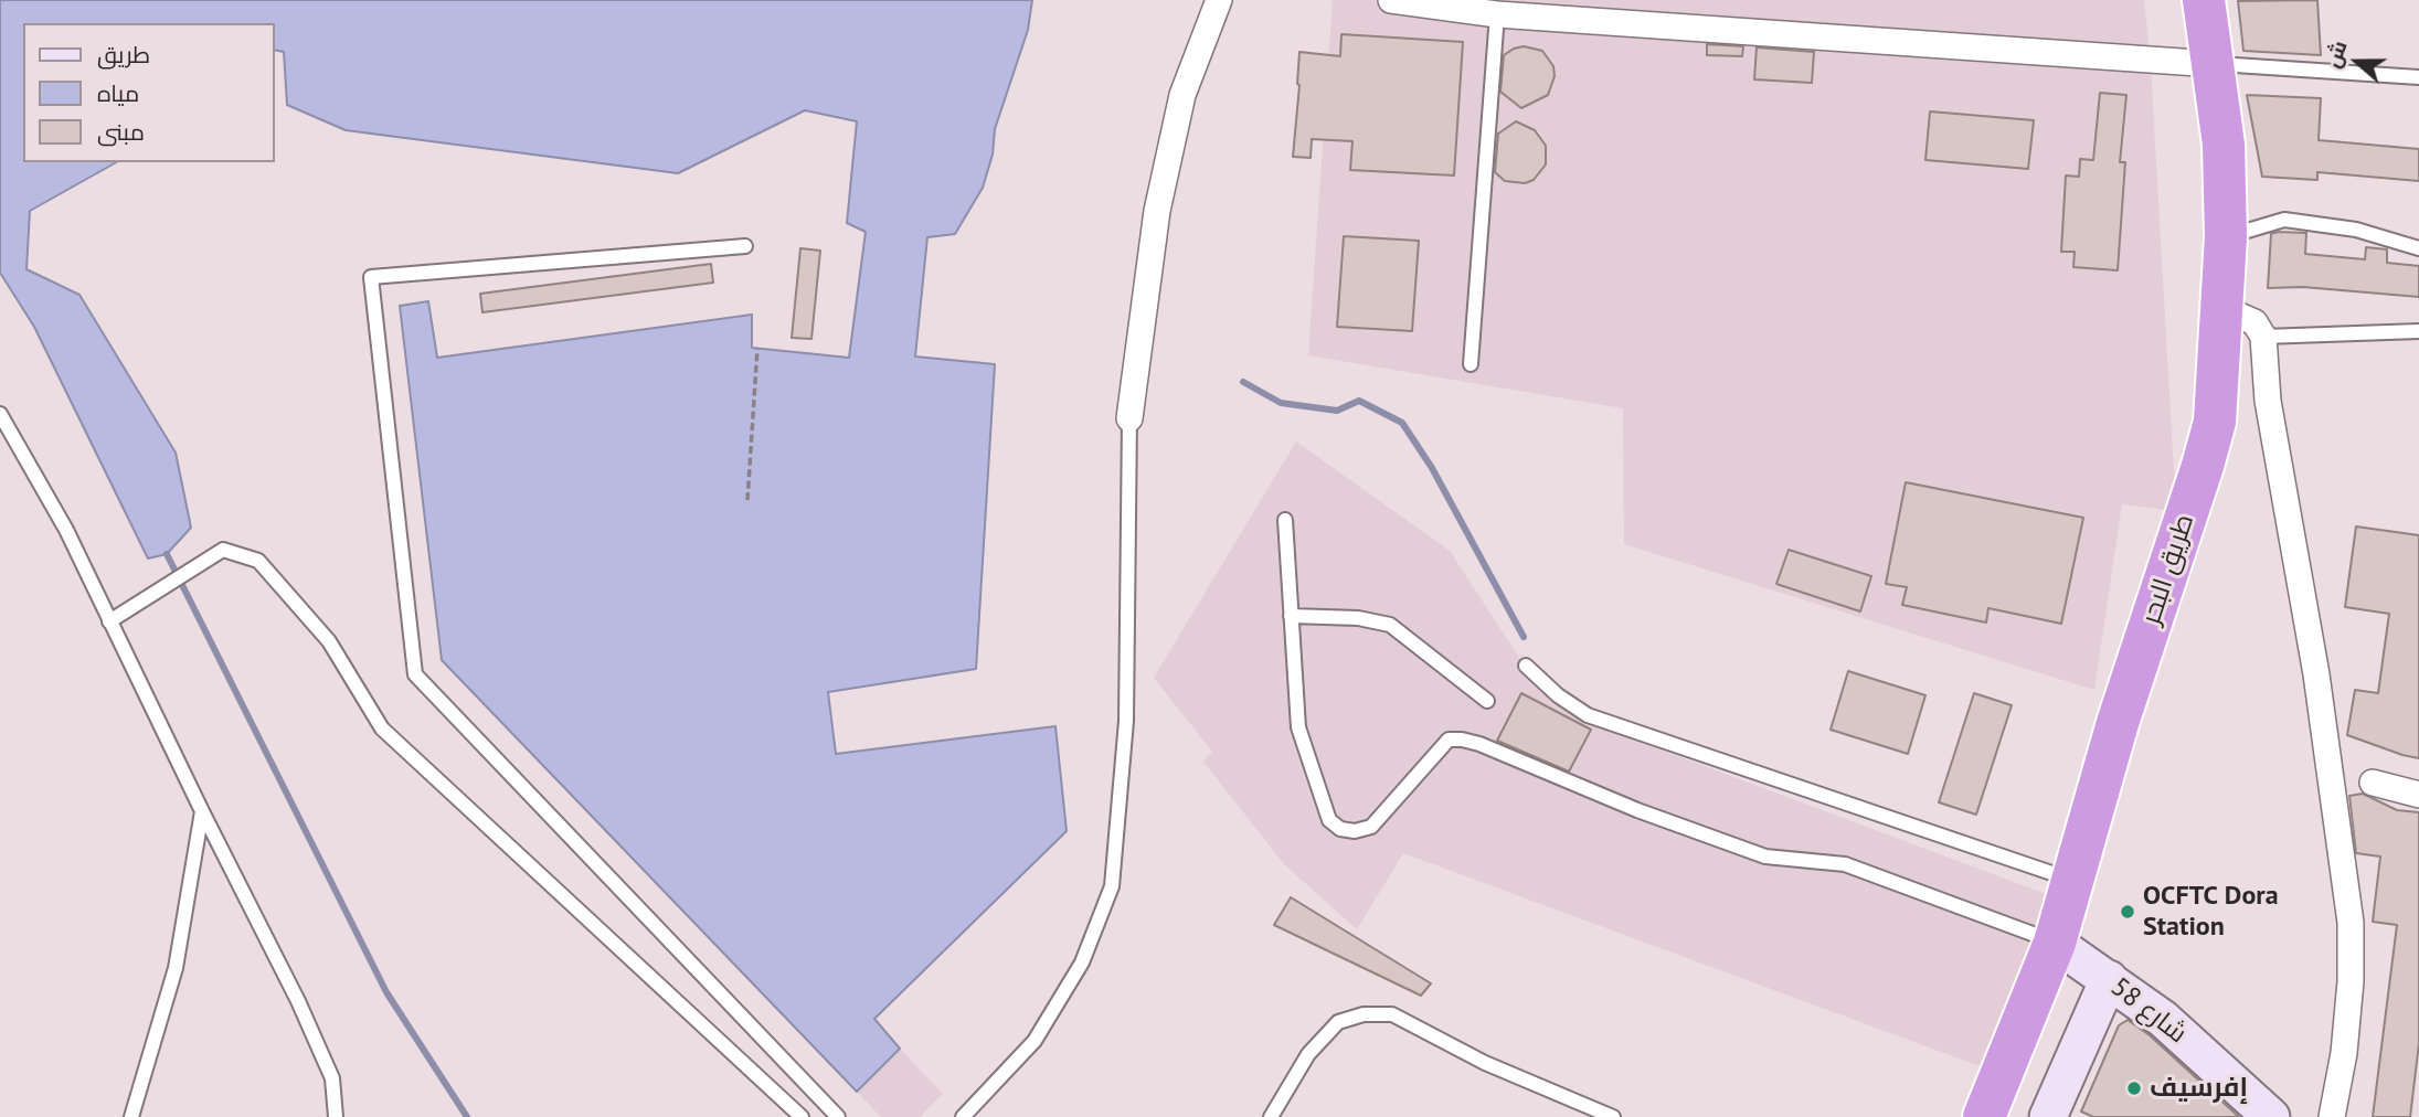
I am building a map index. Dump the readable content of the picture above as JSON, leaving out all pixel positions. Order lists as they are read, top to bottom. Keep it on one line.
{"streets":{"highway":["طريق البحر"],"street":["شارع 58"]},"crossings":[["طريق البحر","شارع 58"]],"places":["OCFTC Dora Station","إفرسيف"],"legend":["طريق","مياه","مبنى"],"north":"left"}
